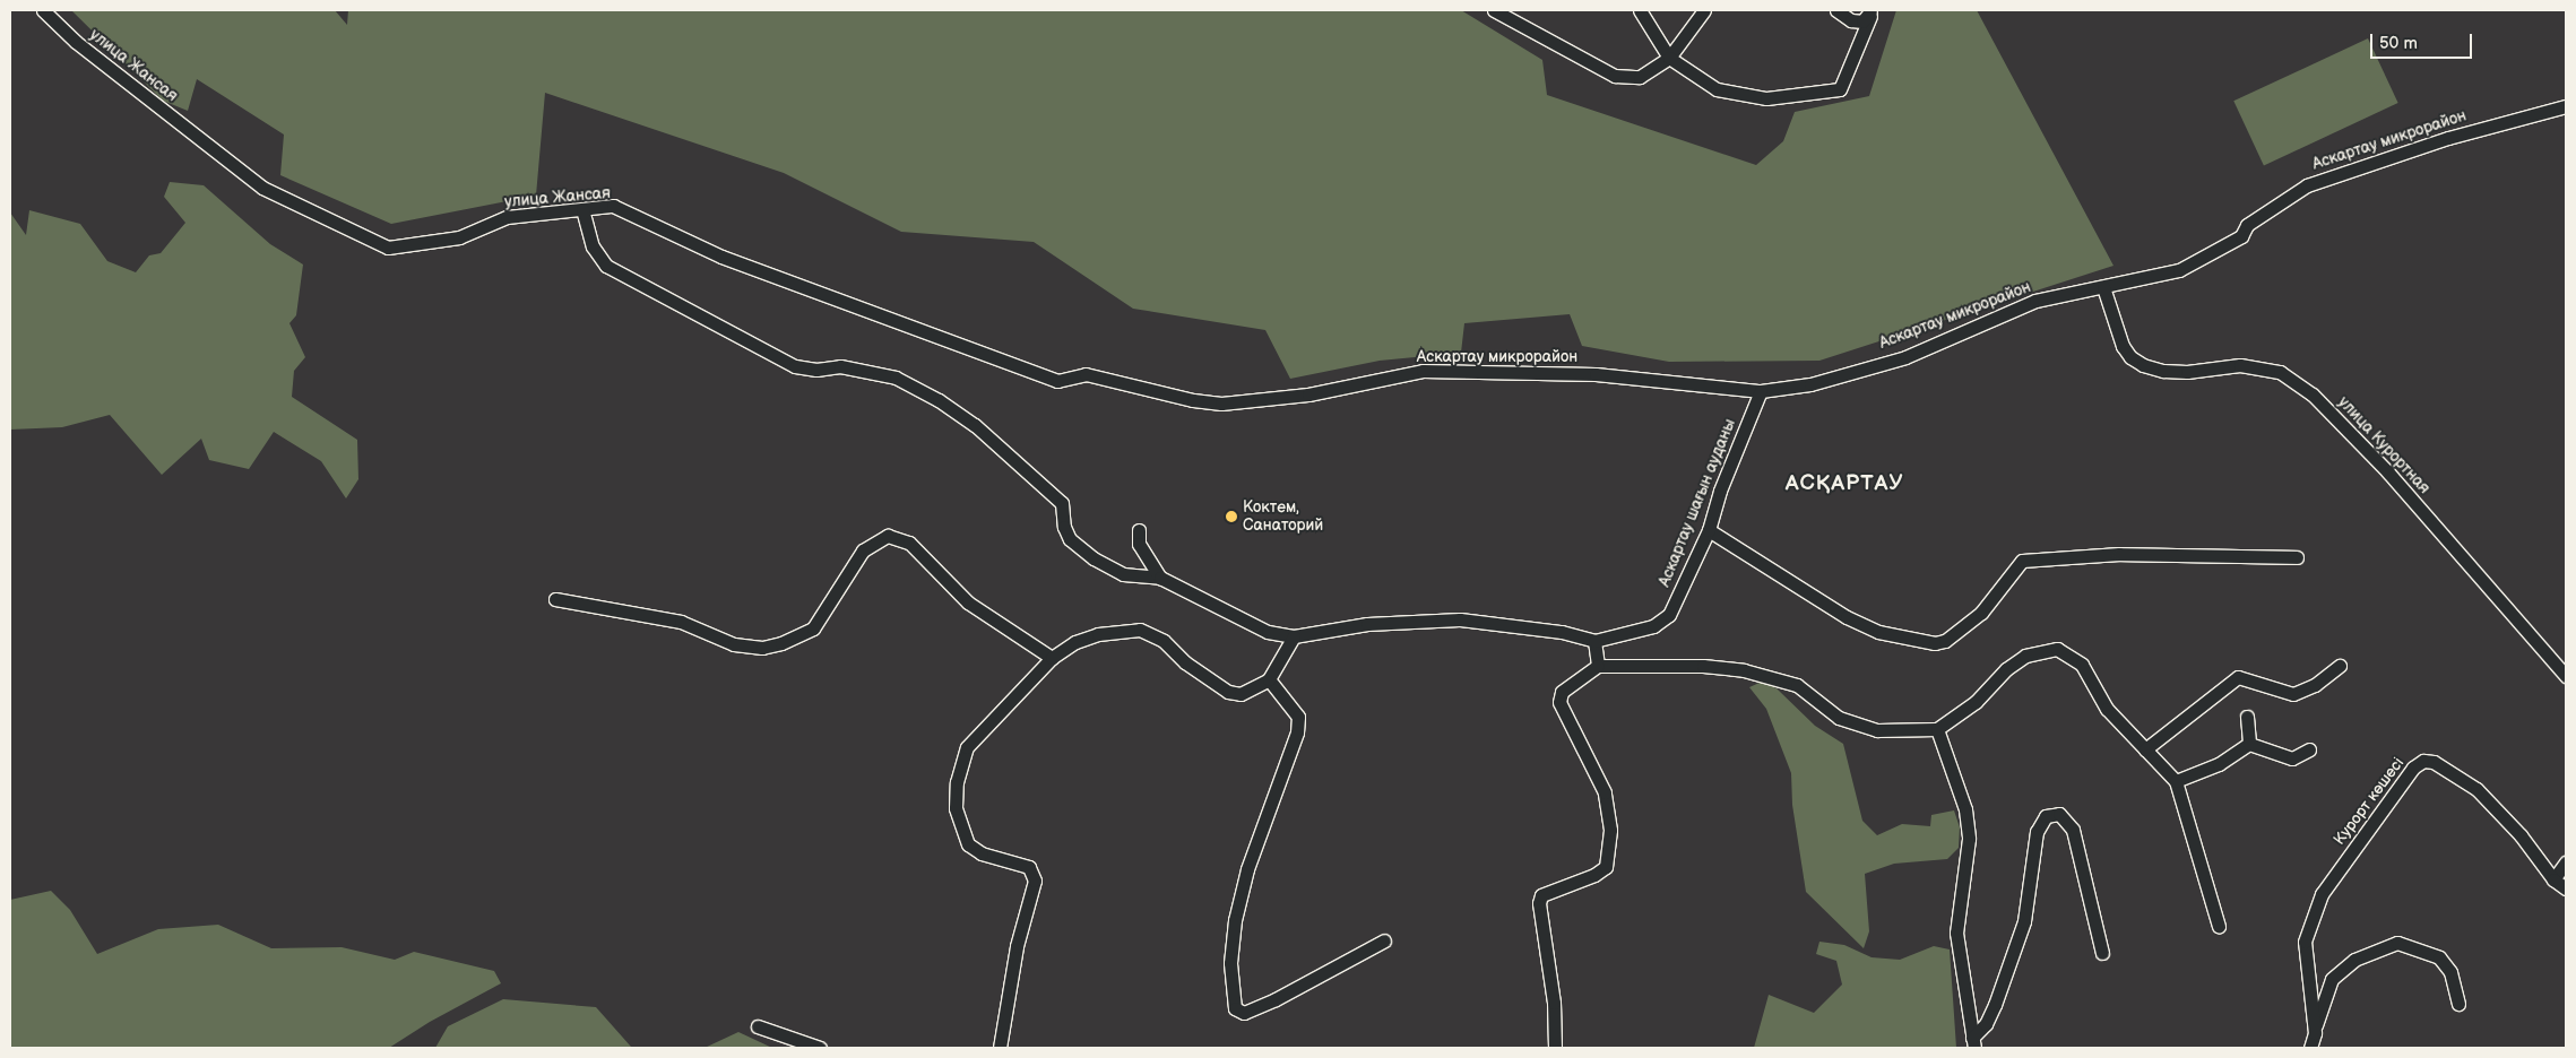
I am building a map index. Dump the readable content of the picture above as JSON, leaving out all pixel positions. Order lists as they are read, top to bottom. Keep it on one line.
{"streets":{"street":["улица Жансая","Аскартау микрорайон","улица Курортная","Аскартау шағын ауданы","Курорт көшесі"]},"crossings":[["улица Жансая","Аскартау микрорайон"],["Аскартау микрорайон","улица Курортная"],["Аскартау микрорайон","Аскартау шағын ауданы"]],"districts":["АСҚАРТАУ"],"places":["Коктем, Санаторий"],"scale_bar":"50 m"}
